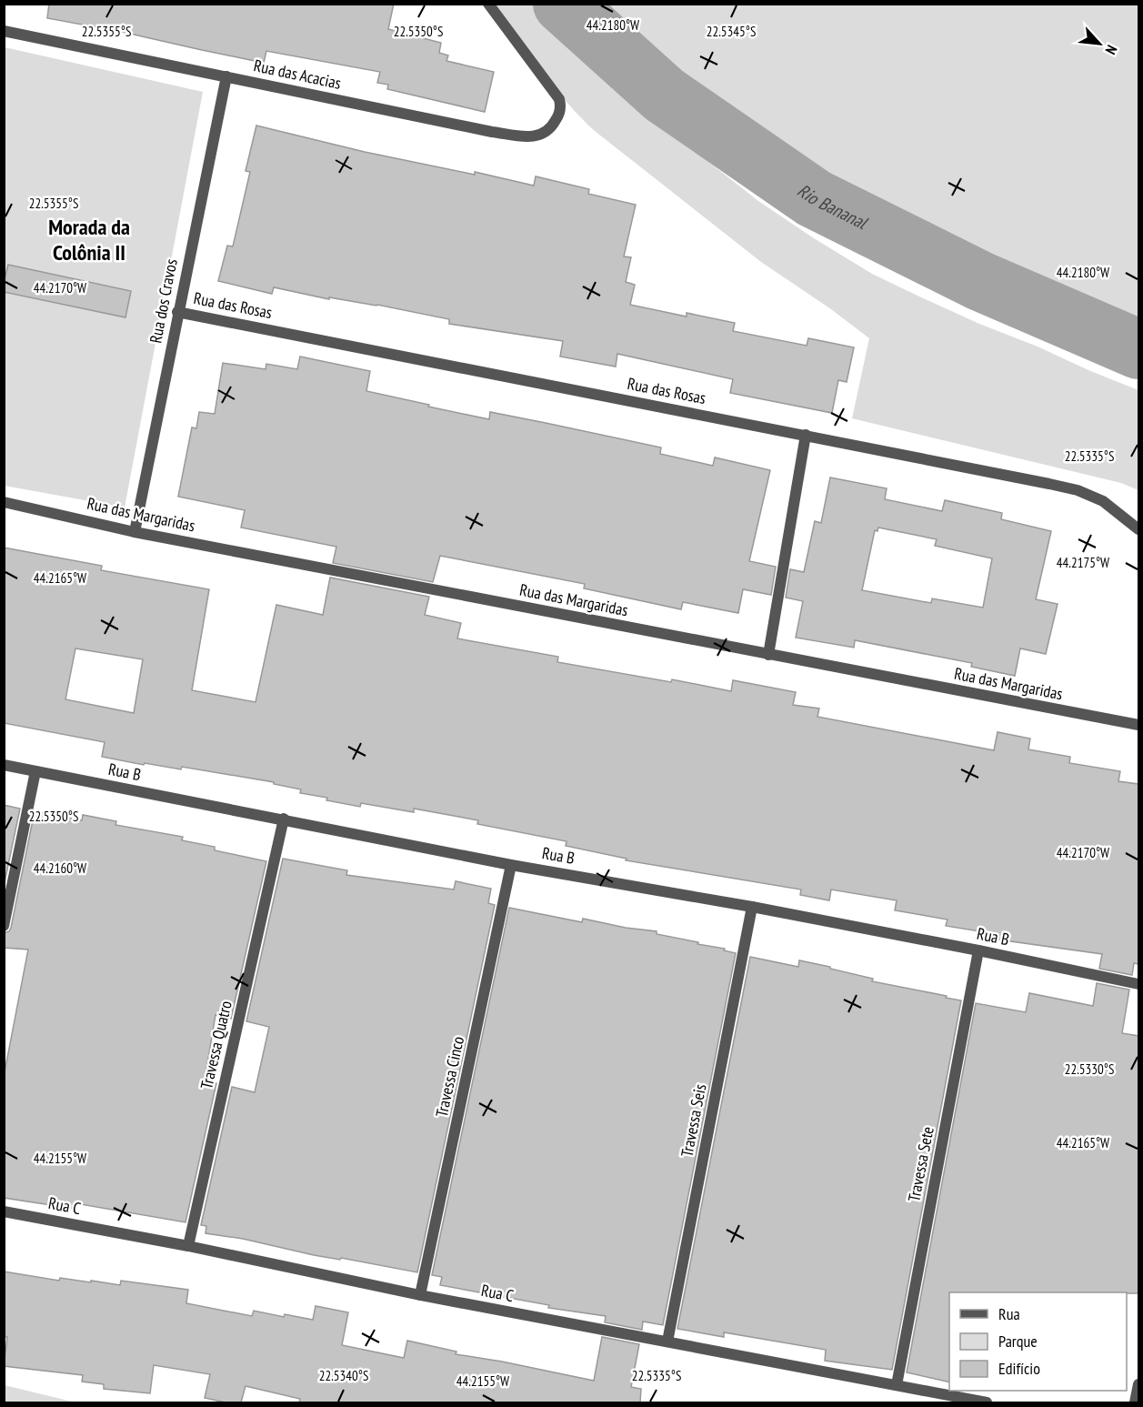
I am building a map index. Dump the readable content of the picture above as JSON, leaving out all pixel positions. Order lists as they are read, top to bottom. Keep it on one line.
{"streets":{"street":["Rua das Acacias","Rua dos Cravos","Rua das Rosas","Rua das Margaridas","Rua B","Travessa Quatro","Travessa Cinco","Travessa Seis","Travessa Sete","Rua C"]},"crossings":[["Rua das Acacias","Rua dos Cravos"],["Rua dos Cravos","Rua das Rosas"],["Rua dos Cravos","Rua das Margaridas"],["Rua B","Travessa Quatro"],["Rua B","Travessa Cinco"],["Rua B","Travessa Seis"],["Rua B","Travessa Sete"],["Travessa Quatro","Rua C"],["Travessa Cinco","Rua C"],["Travessa Seis","Rua C"],["Travessa Sete","Rua C"]],"districts":["Morada da Colônia II"],"water":["Rio Bananal"],"legend":["Rua","Parque","Edifício"],"north":"bottom right","coordinates":["44.2180°W","22.5355°S","22.5350°S","22.5345°S","44.2170°W","22.5335°S","44.2175°W","44.2165°W","44.2160°W","22.5330°S","44.2155°W","22.5340°S"]}
